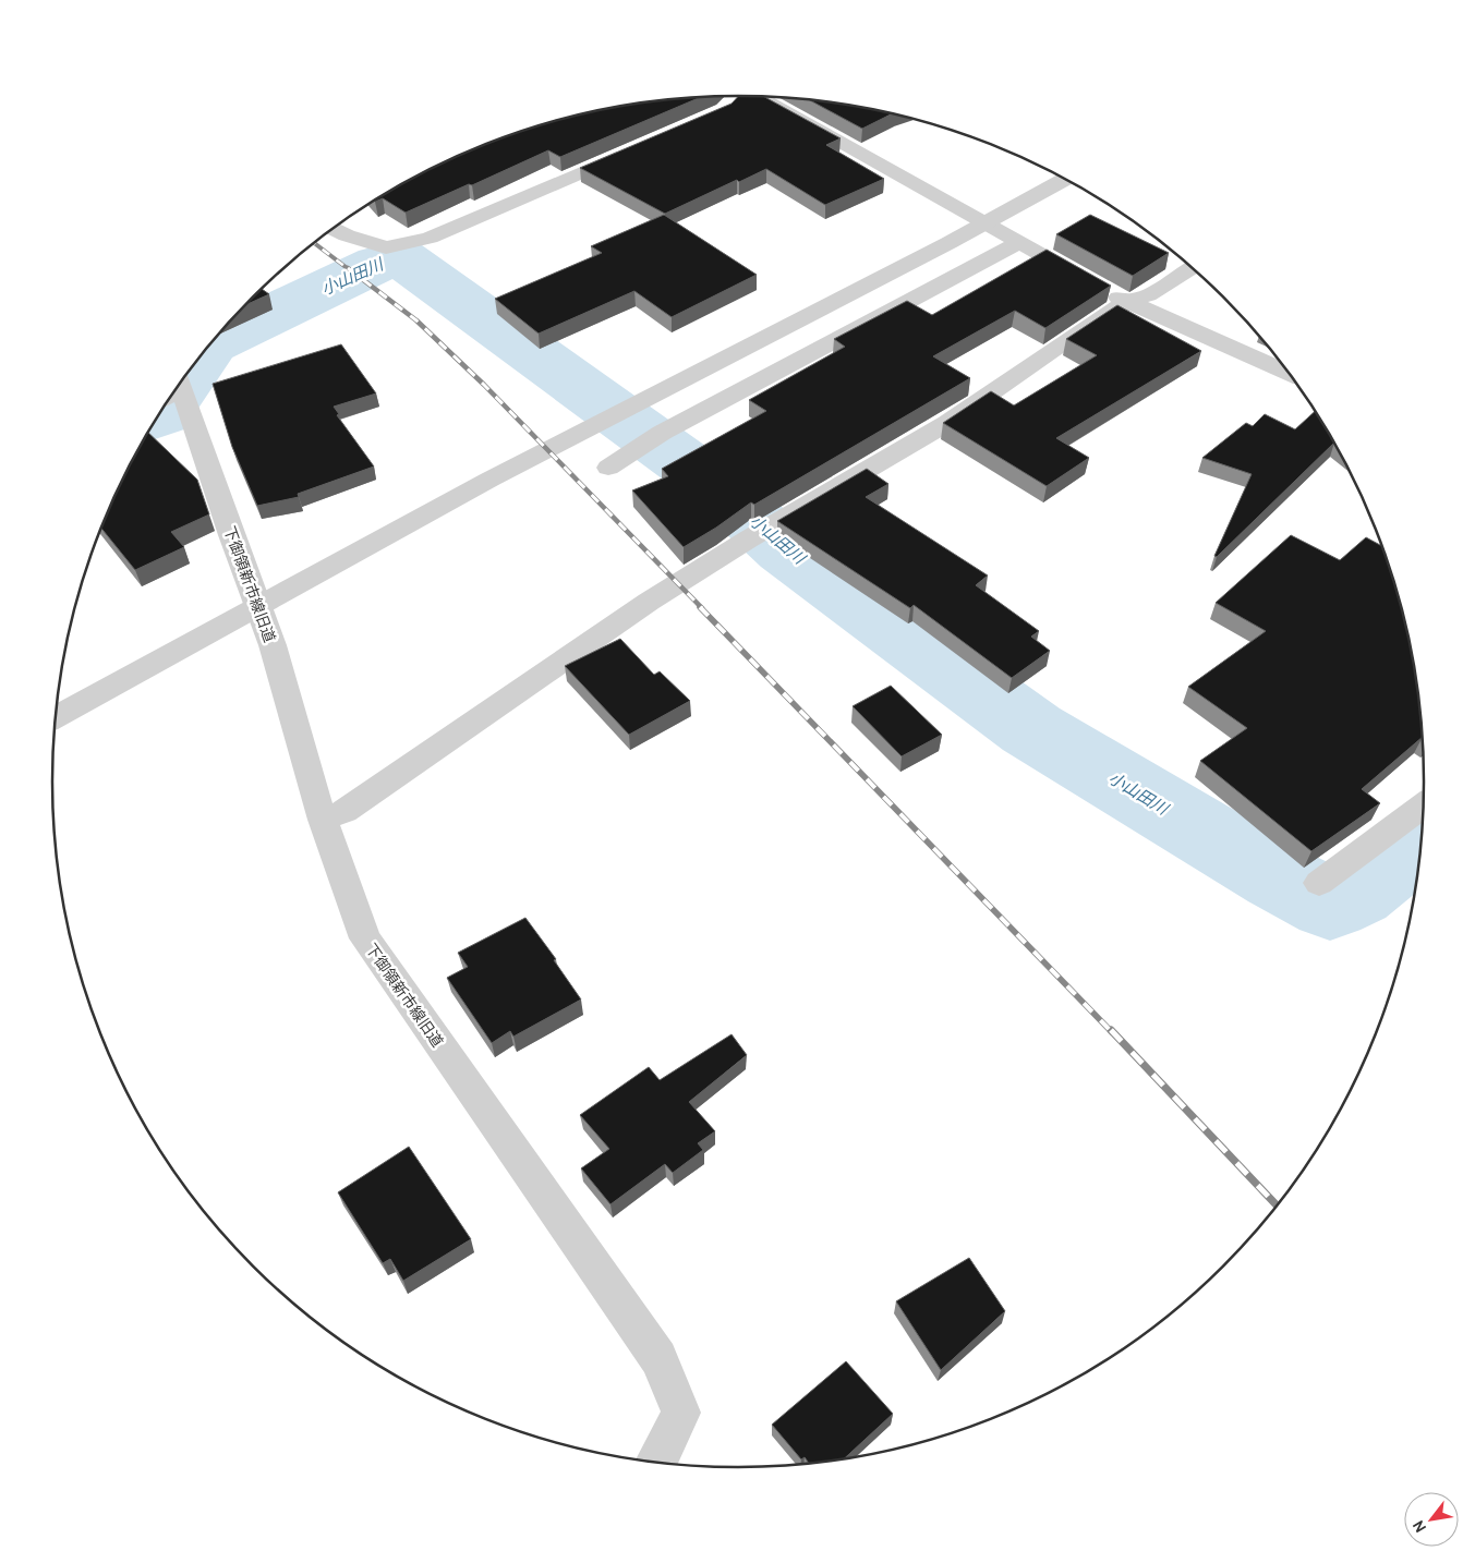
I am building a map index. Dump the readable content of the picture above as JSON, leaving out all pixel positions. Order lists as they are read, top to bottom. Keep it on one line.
{"streets":{"street":["下御領新市線旧道"]},"water":["小山田川"],"north":"bottom left"}
